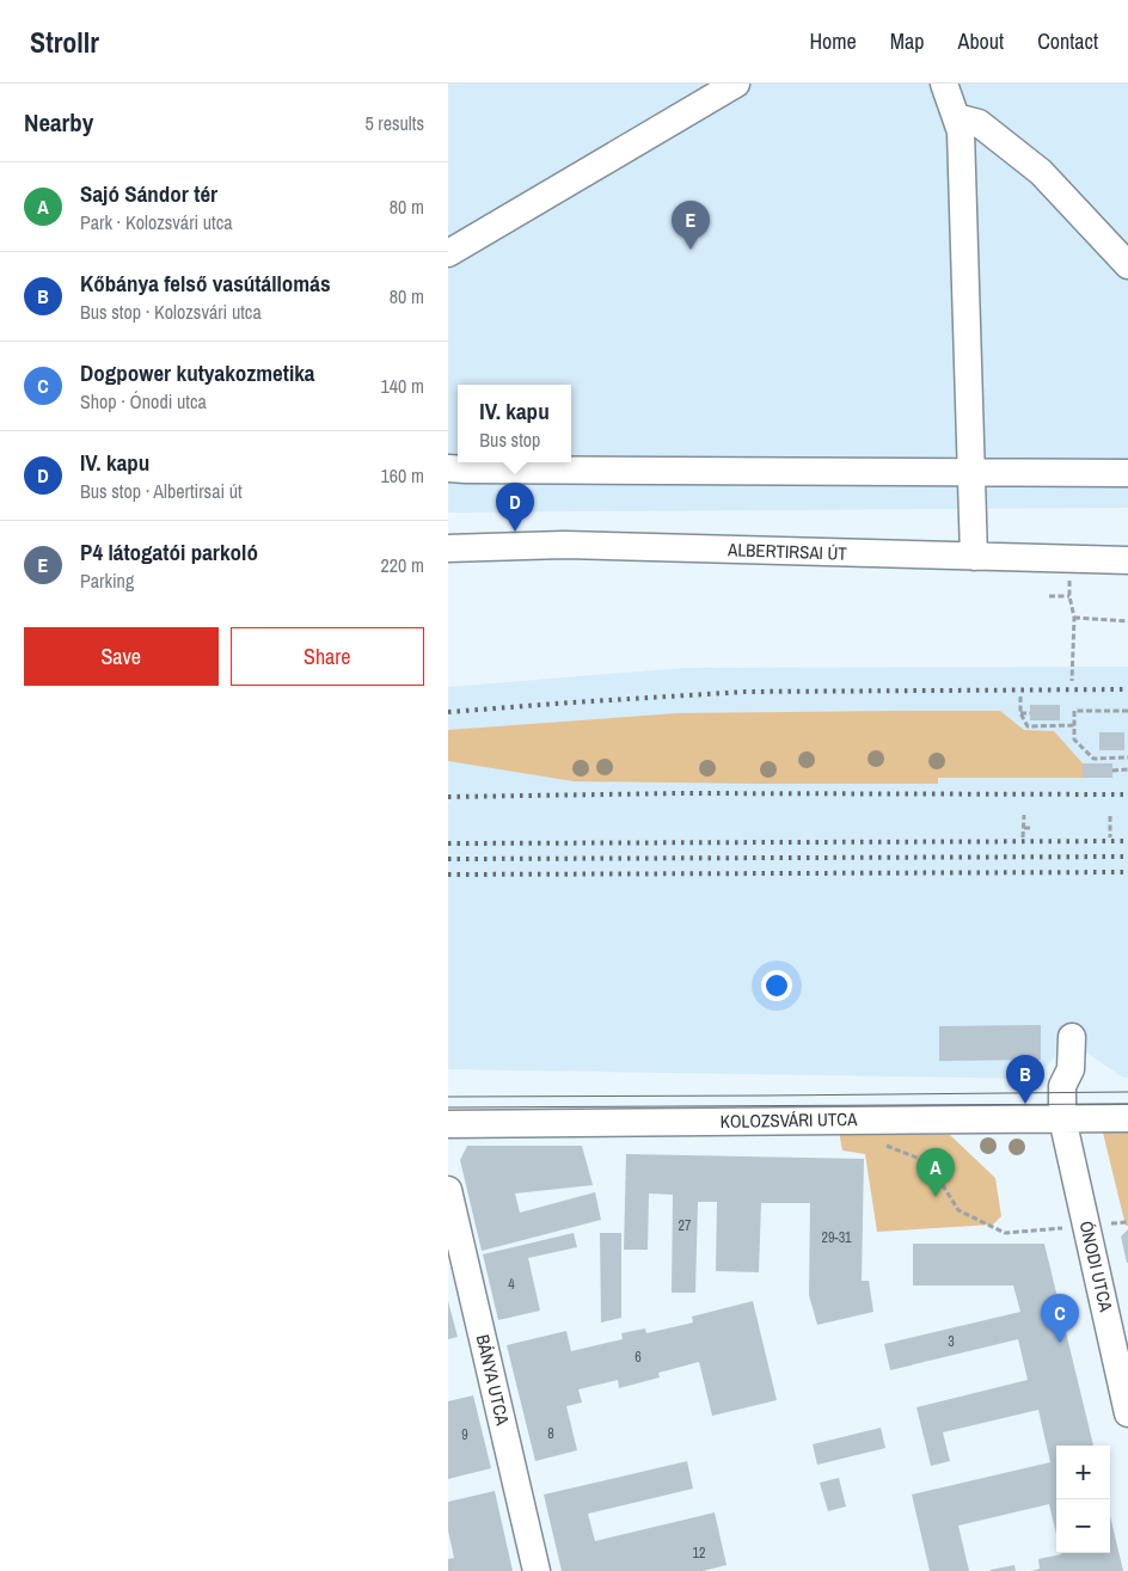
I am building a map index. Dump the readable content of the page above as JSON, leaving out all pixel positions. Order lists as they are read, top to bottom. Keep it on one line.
{"streets":{"street":["ALBERTIRSAI ÚT","KOLOZSVÁRI UTCA","ÓNODI UTCA","BÁNYA UTCA"]},"crossings":[["KOLOZSVÁRI UTCA","ÓNODI UTCA"]],"house_numbers":["27","29-31","4","3","6","8","9","12"],"page":{"header":"Strollr","nav":["Home","Map","About","Contact"],"heading":["Nearby","5 results"],"list":[{"mark":"A","name":"Sajó Sándor tér","note":"Park · Kolozsvári utca","value":"80 m"},{"mark":"B","name":"Kőbánya felső vasútállomás","note":"Bus stop · Kolozsvári utca","value":"80 m"},{"mark":"C","name":"Dogpower kutyakozmetika","note":"Shop · Ónodi utca","value":"140 m"},{"mark":"D","name":"IV. kapu","note":"Bus stop · Albertirsai út","value":"160 m"},{"mark":"E","name":"P4 látogatói parkoló","note":"Parking","value":"220 m"}],"pins":["E","D","B","A","C"],"popup":["IV. kapu","Bus stop"],"buttons":["Save","Share"],"map_buttons":["+","−"]}}
